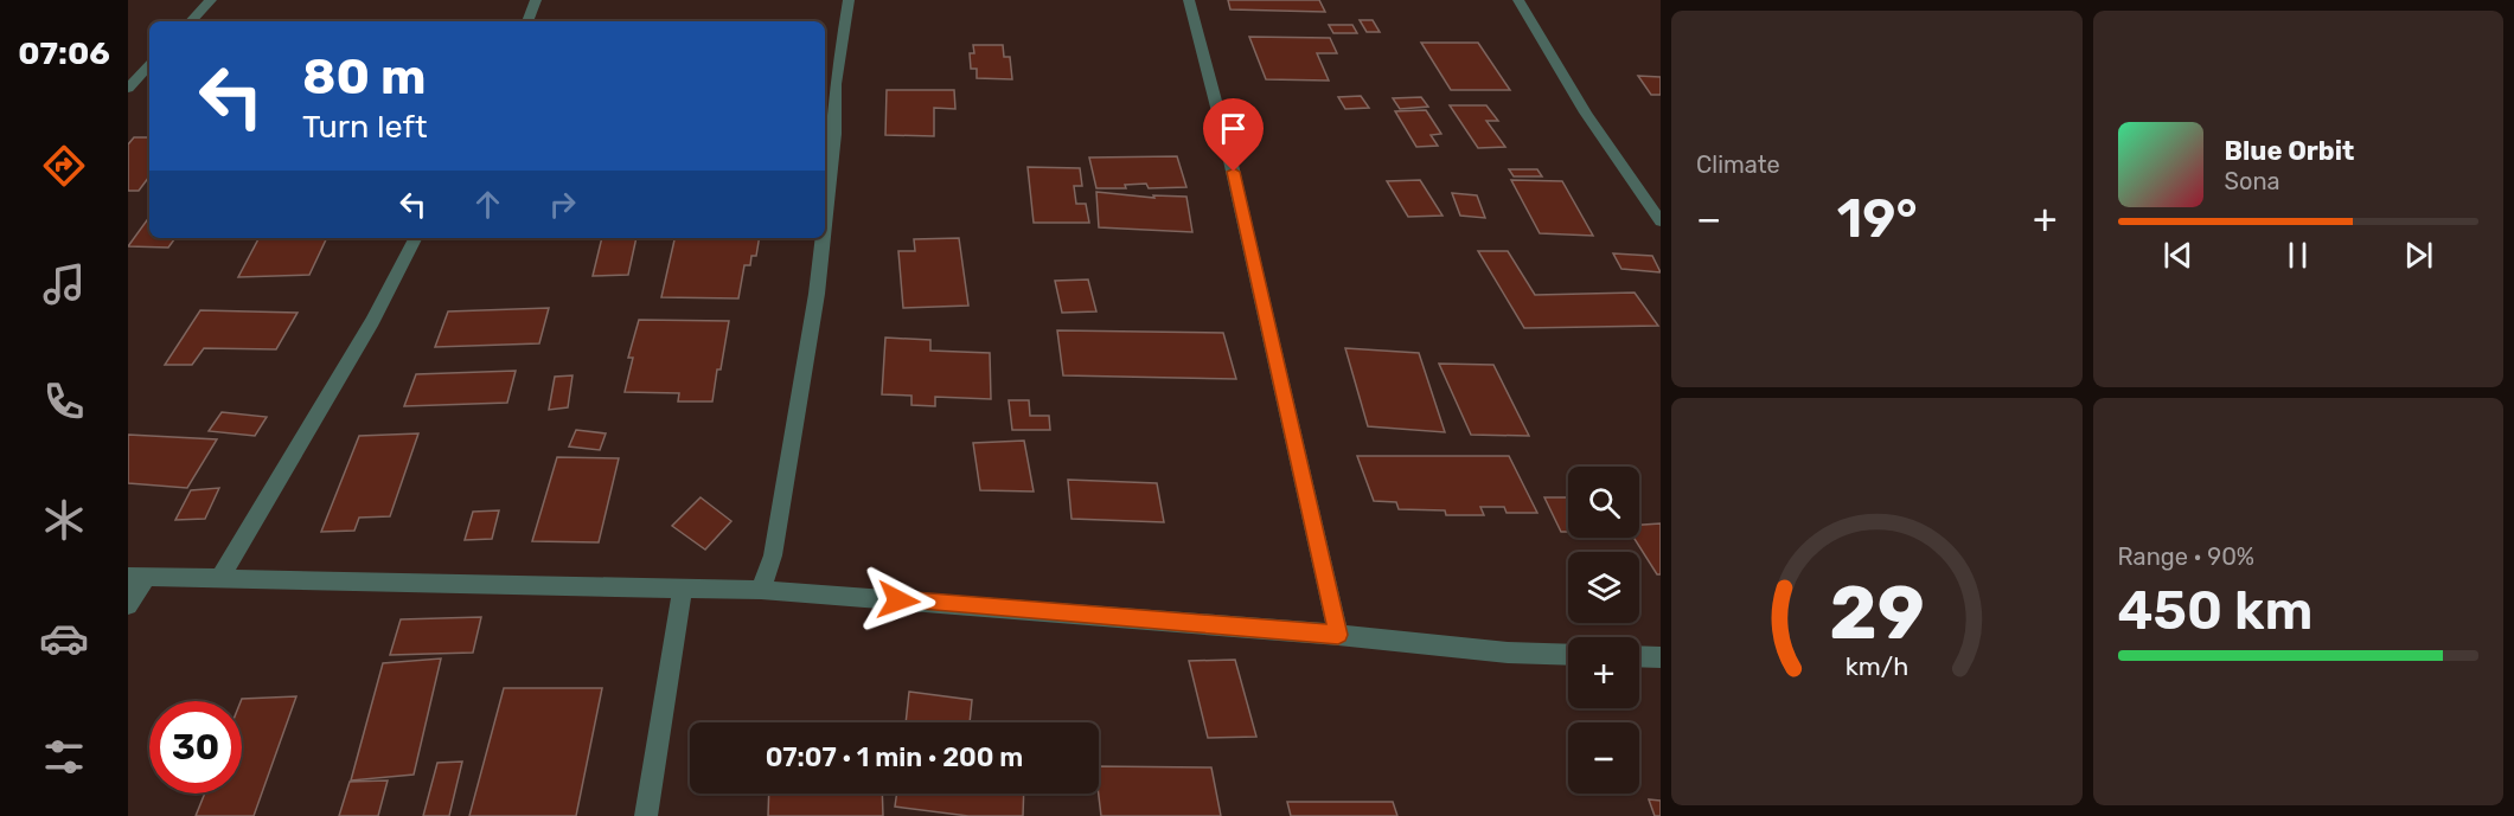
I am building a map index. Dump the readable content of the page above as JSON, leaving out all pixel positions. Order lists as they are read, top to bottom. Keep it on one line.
{"page":{"tabs":"07:06","tile":["Climate",["Range · 90%","450 km"]],"turn":["80 m","Turn left"],"song":["Blue Orbit","Sona"],"heat":["−","19°","+"],"map_buttons":["+","−"],"limit":"30","trip":"07:07 · 1 min · 200 m","gauge":["29","km/h"]}}
